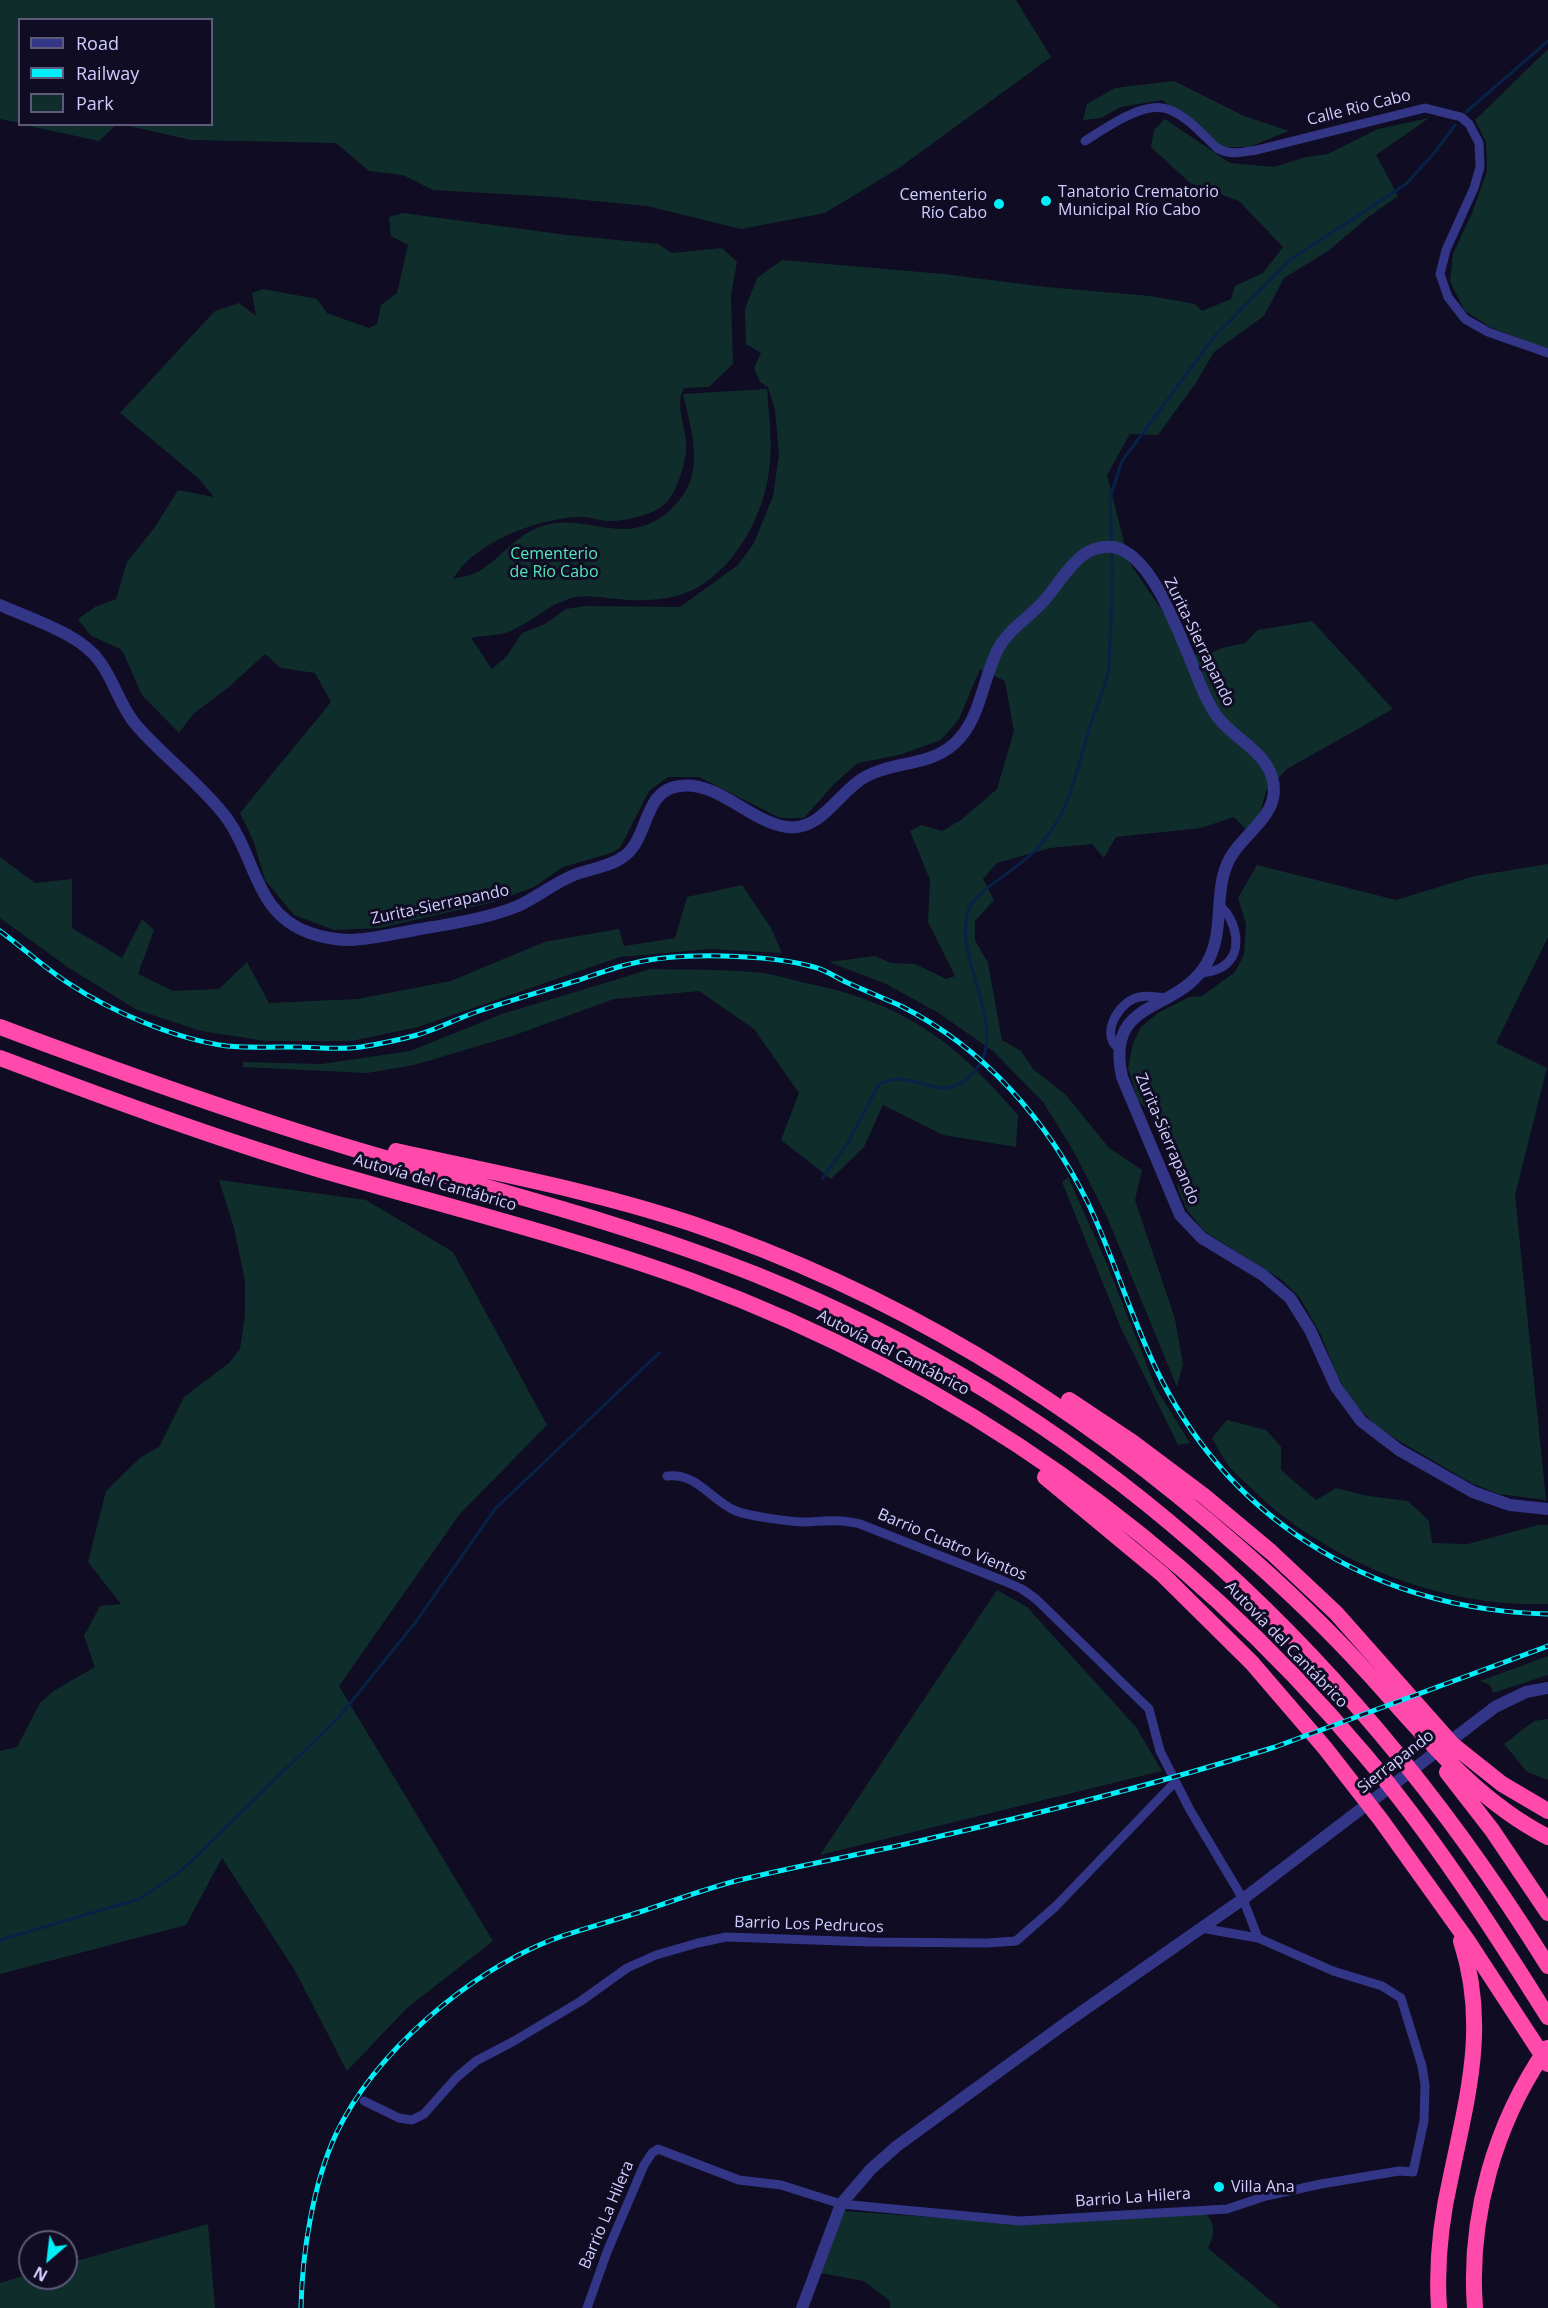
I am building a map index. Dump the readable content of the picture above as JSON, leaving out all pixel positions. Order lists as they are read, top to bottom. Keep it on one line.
{"streets":{"highway":["Autovía del Cantábrico"],"street":["Calle Rio Cabo","Zurita-Sierrapando","Barrio Cuatro Vientos","Sierrapando","Barrio Los Pedrucos","Barrio La Hilera"]},"crossings":[["Barrio Cuatro Vientos","Barrio Los Pedrucos"]],"parks":["Cementerio de Río Cabo"],"places":["Tanatorio Crematorio Municipal Río Cabo","Cementerio Río Cabo","Villa Ana"],"legend":["Road","Railway","Park"],"north":"bottom left"}
